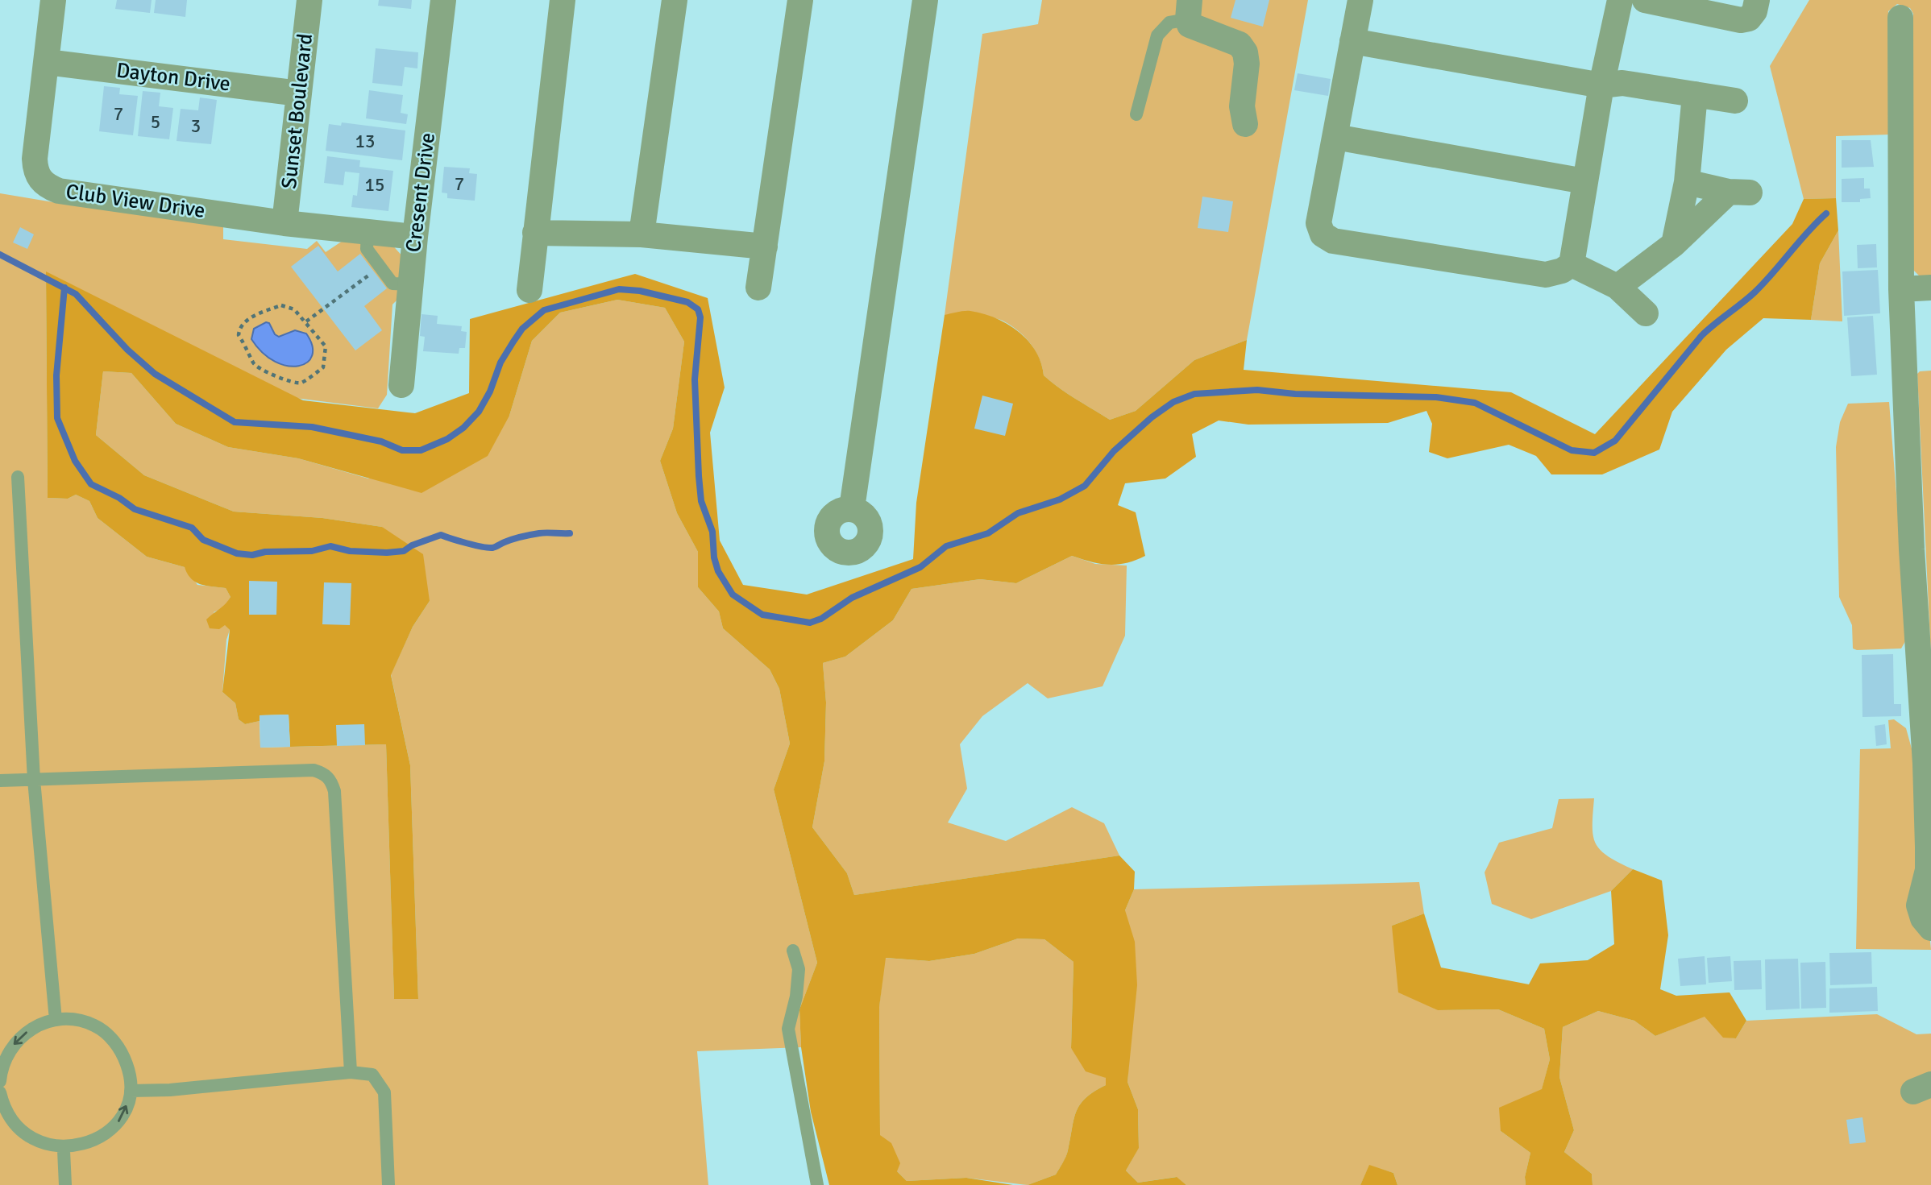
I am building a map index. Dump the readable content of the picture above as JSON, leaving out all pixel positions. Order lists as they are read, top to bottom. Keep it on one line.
{"streets":{"street":["Dayton Drive","Sunset Boulevard","Cresent Drive","Club View Drive"]},"crossings":[["Dayton Drive","Sunset Boulevard"],["Dayton Drive","Club View Drive"],["Sunset Boulevard","Club View Drive"],["Cresent Drive","Club View Drive"]],"house_numbers":["7","5","3","13","7","15"]}
